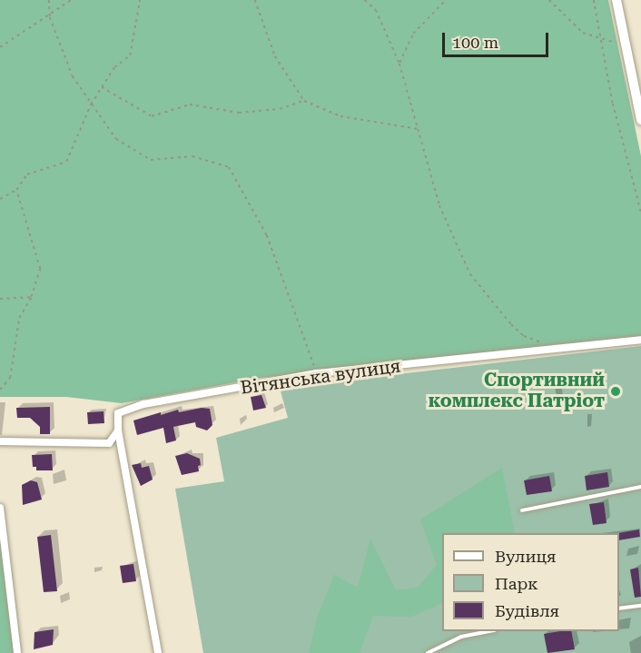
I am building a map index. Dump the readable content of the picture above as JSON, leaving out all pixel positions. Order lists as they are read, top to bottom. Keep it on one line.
{"streets":{"street":["Вітянська вулиця"]},"places":["Спортивний комплекс Патріот"],"legend":["Вулиця","Парк","Будівля"],"scale_bar":"100 m"}
